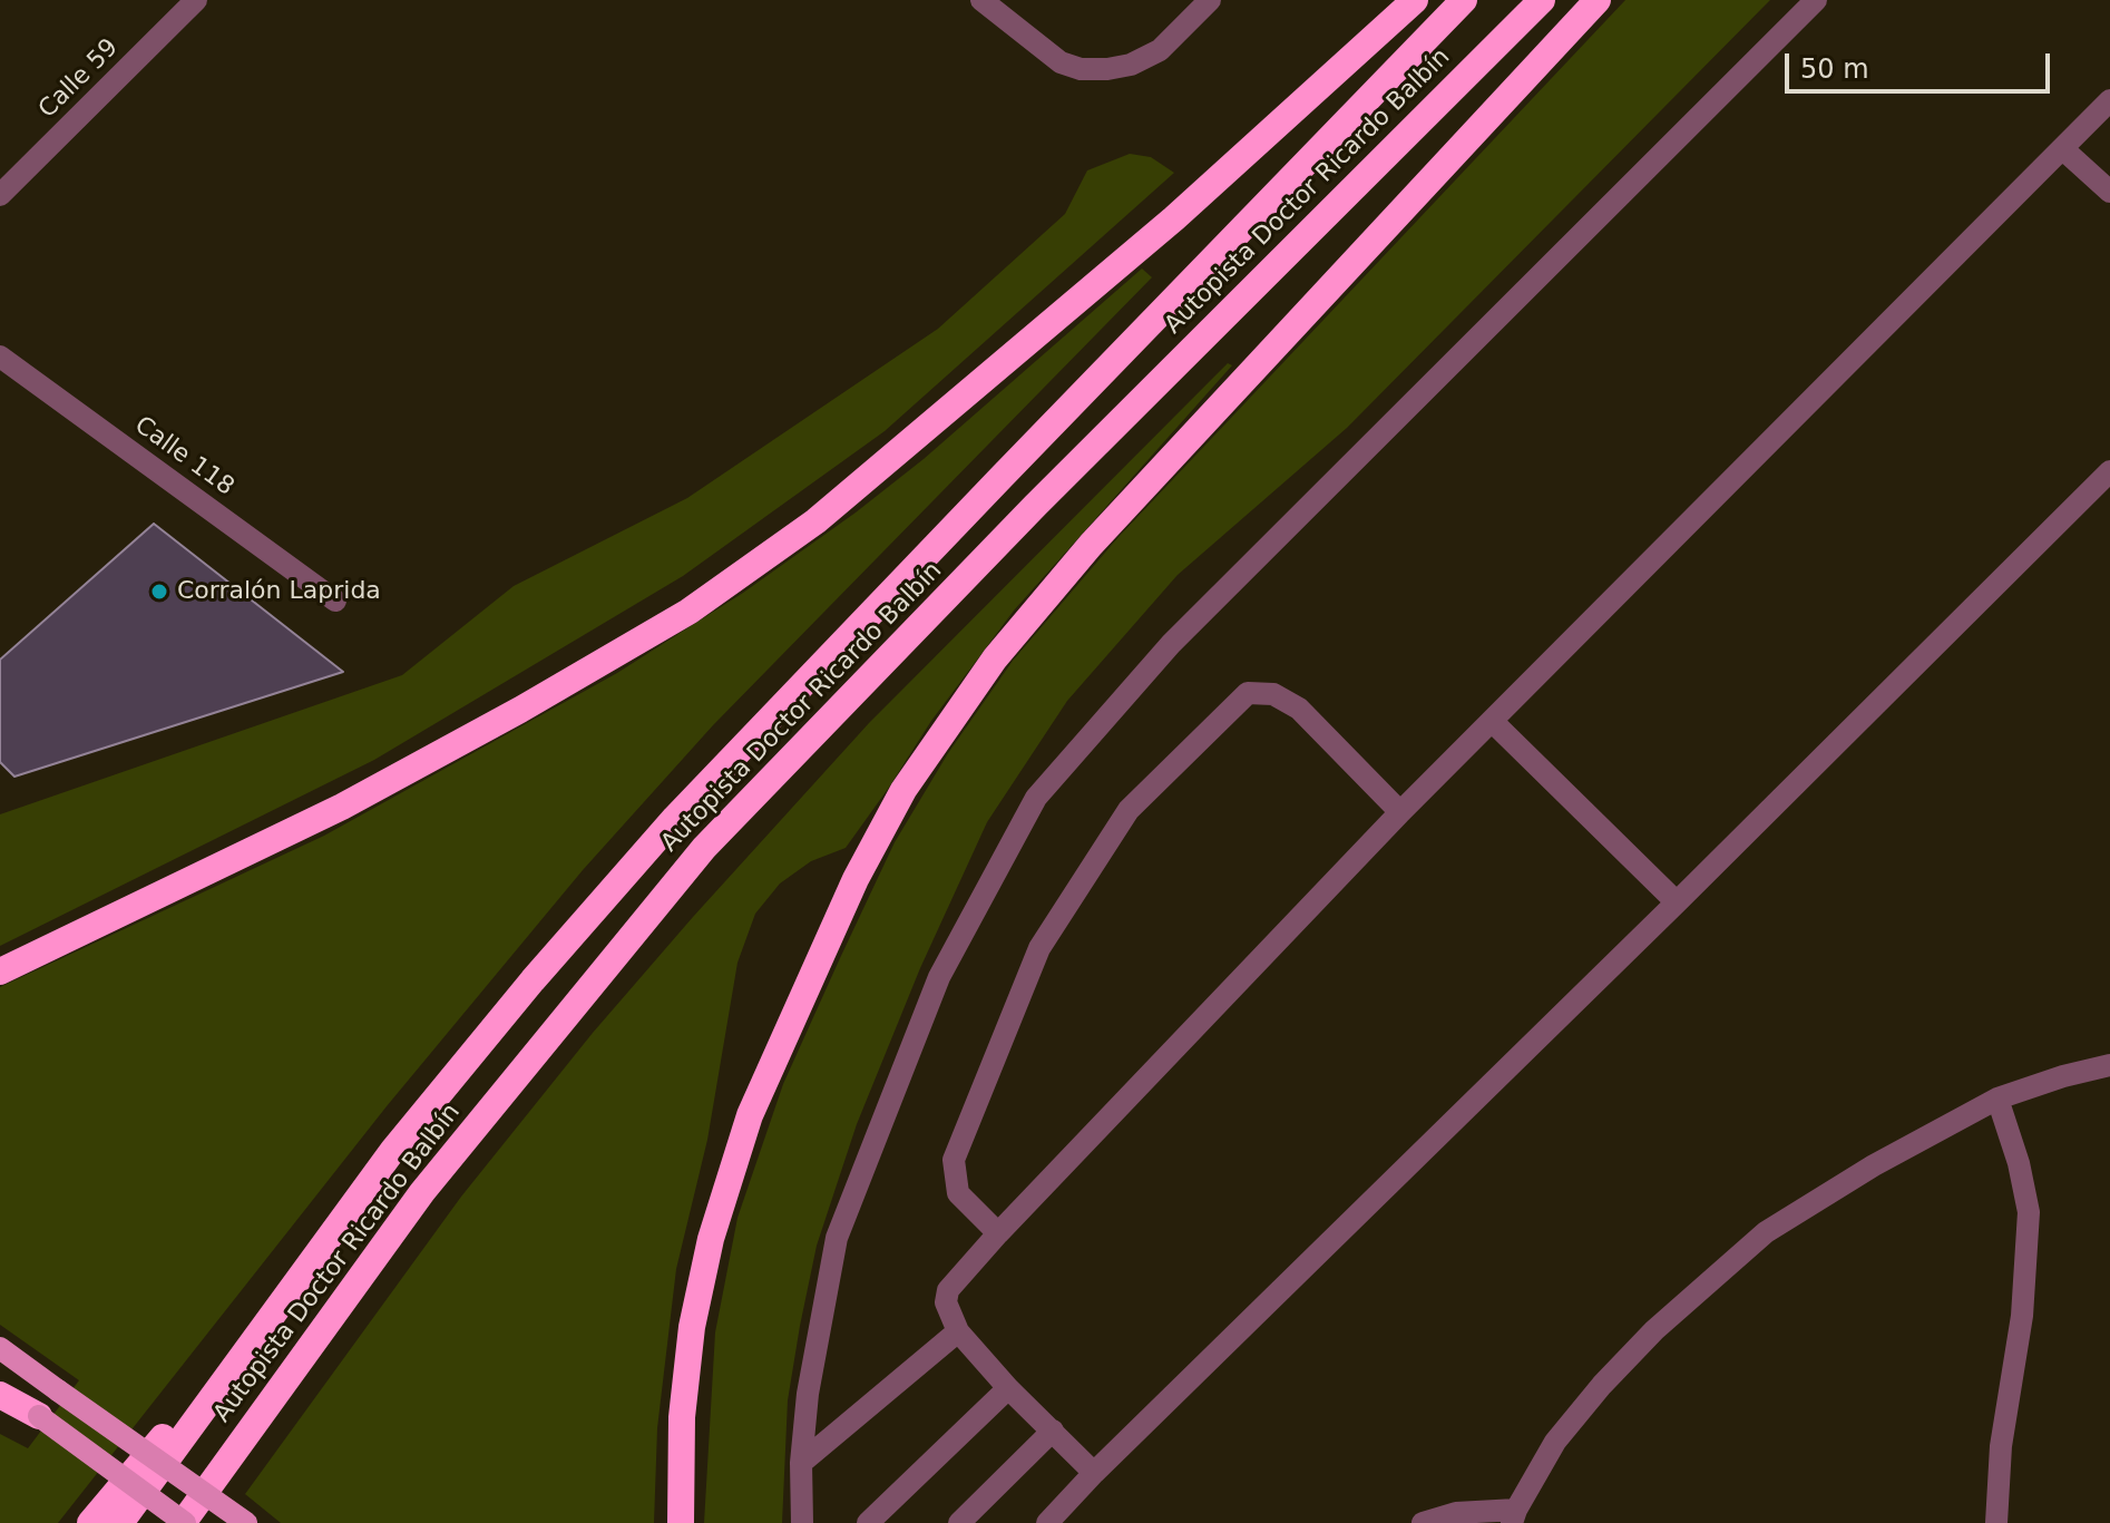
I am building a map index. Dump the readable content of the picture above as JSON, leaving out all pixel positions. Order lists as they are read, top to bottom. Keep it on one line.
{"streets":{"highway":["Autopista Doctor Ricardo Balbín"],"street":["Calle 59","Calle 118"]},"places":["Corralón Laprida"],"scale_bar":"50 m"}
